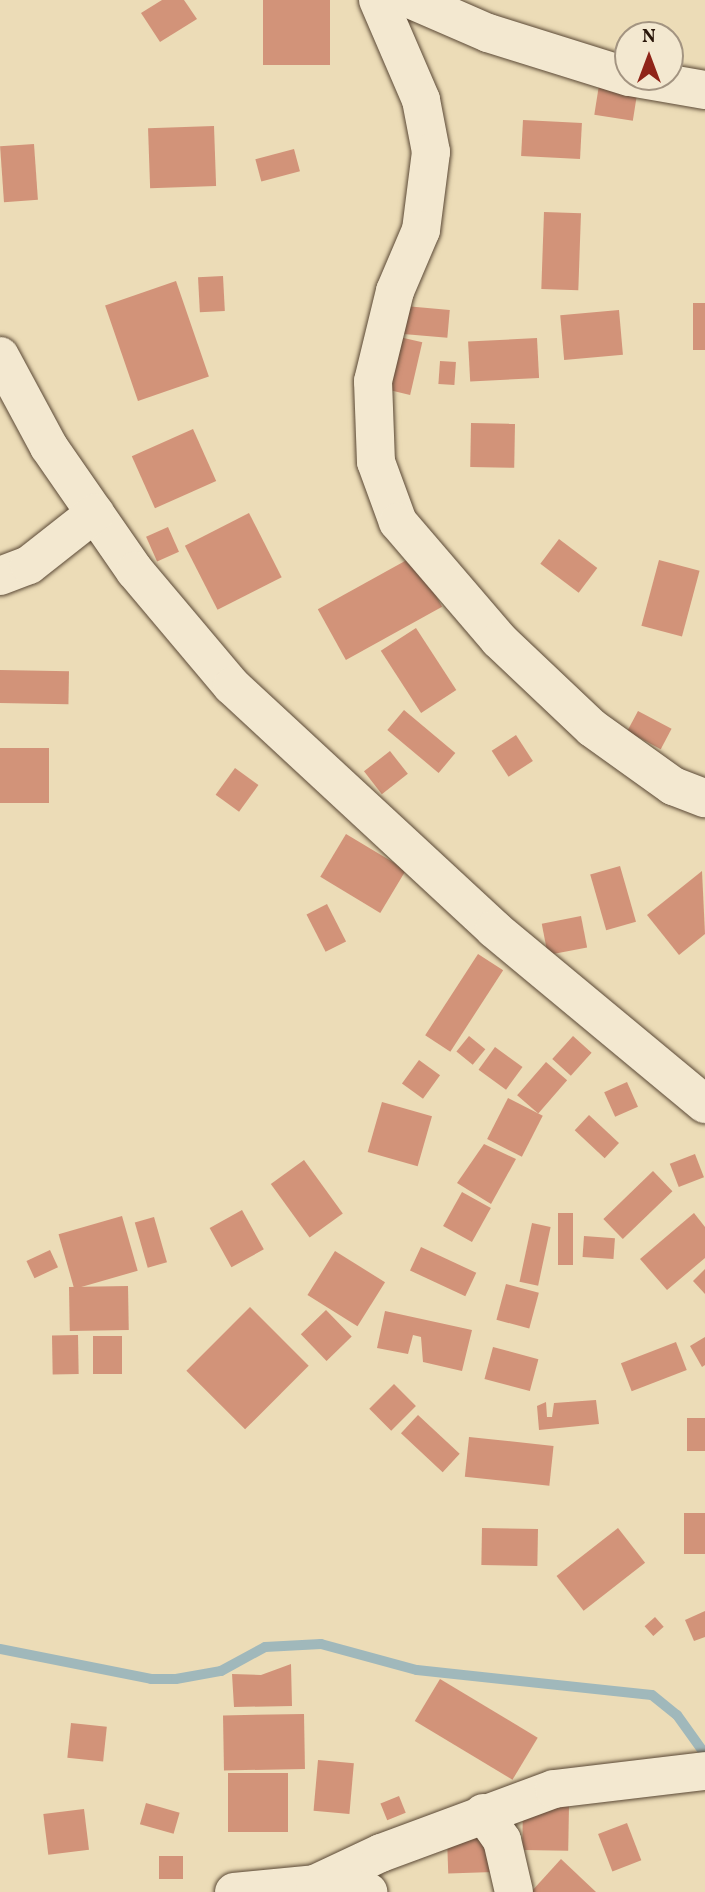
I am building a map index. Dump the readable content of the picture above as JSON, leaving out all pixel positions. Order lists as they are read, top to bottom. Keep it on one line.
{"north":"top"}
